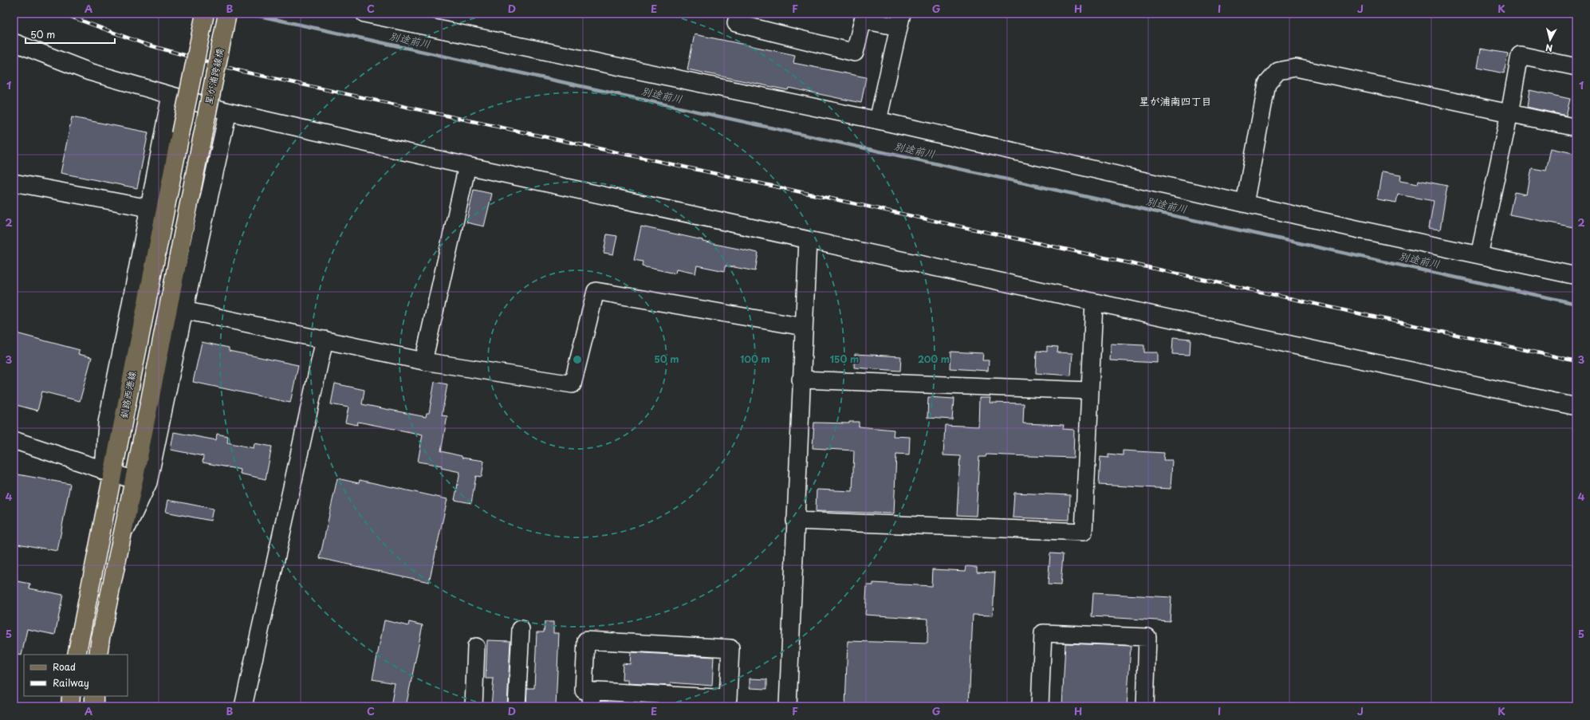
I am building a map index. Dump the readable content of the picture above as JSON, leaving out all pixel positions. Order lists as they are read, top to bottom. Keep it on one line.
{"streets":{"main road":["星が浦跨線橋","釧路西港線"]},"districts":["星が浦南四丁目"],"water":["別途前川"],"legend":["Road","Railway"],"scale_bar":"50 m","north":"bottom","grid":{"columns":["A","B","C","D","E","F","G","H","I","J","K"],"rows":["1","2","3","4","5"]},"rings":["50 m","100 m","150 m","200 m"]}
